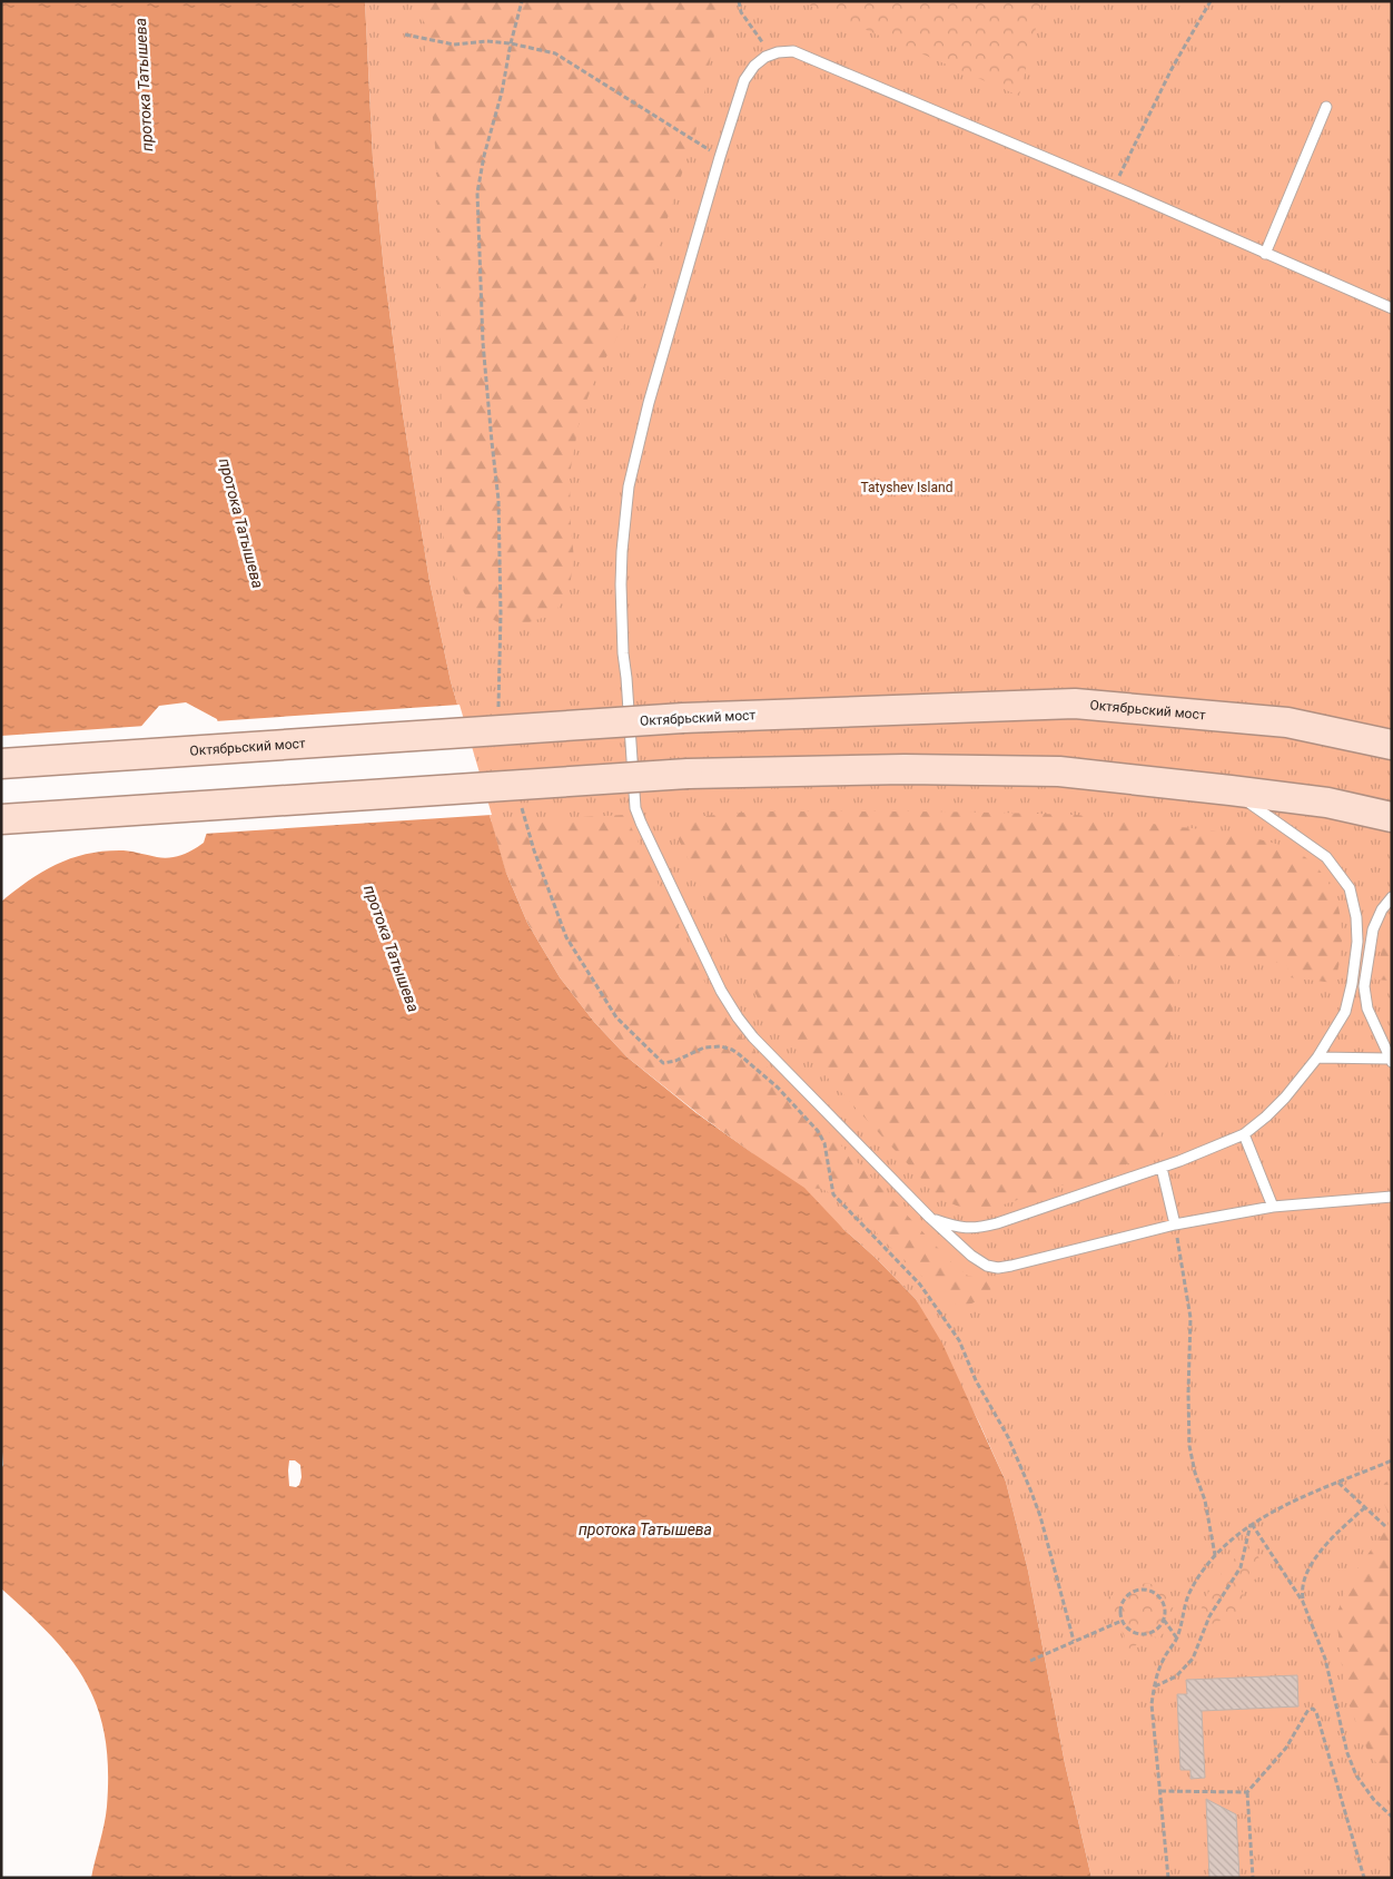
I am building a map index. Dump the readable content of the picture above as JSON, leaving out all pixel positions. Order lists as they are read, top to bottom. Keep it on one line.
{"streets":{"main road":["Октябрьский мост"]},"water":["протока Татышева"],"parks":["Tatyshev Island"]}
